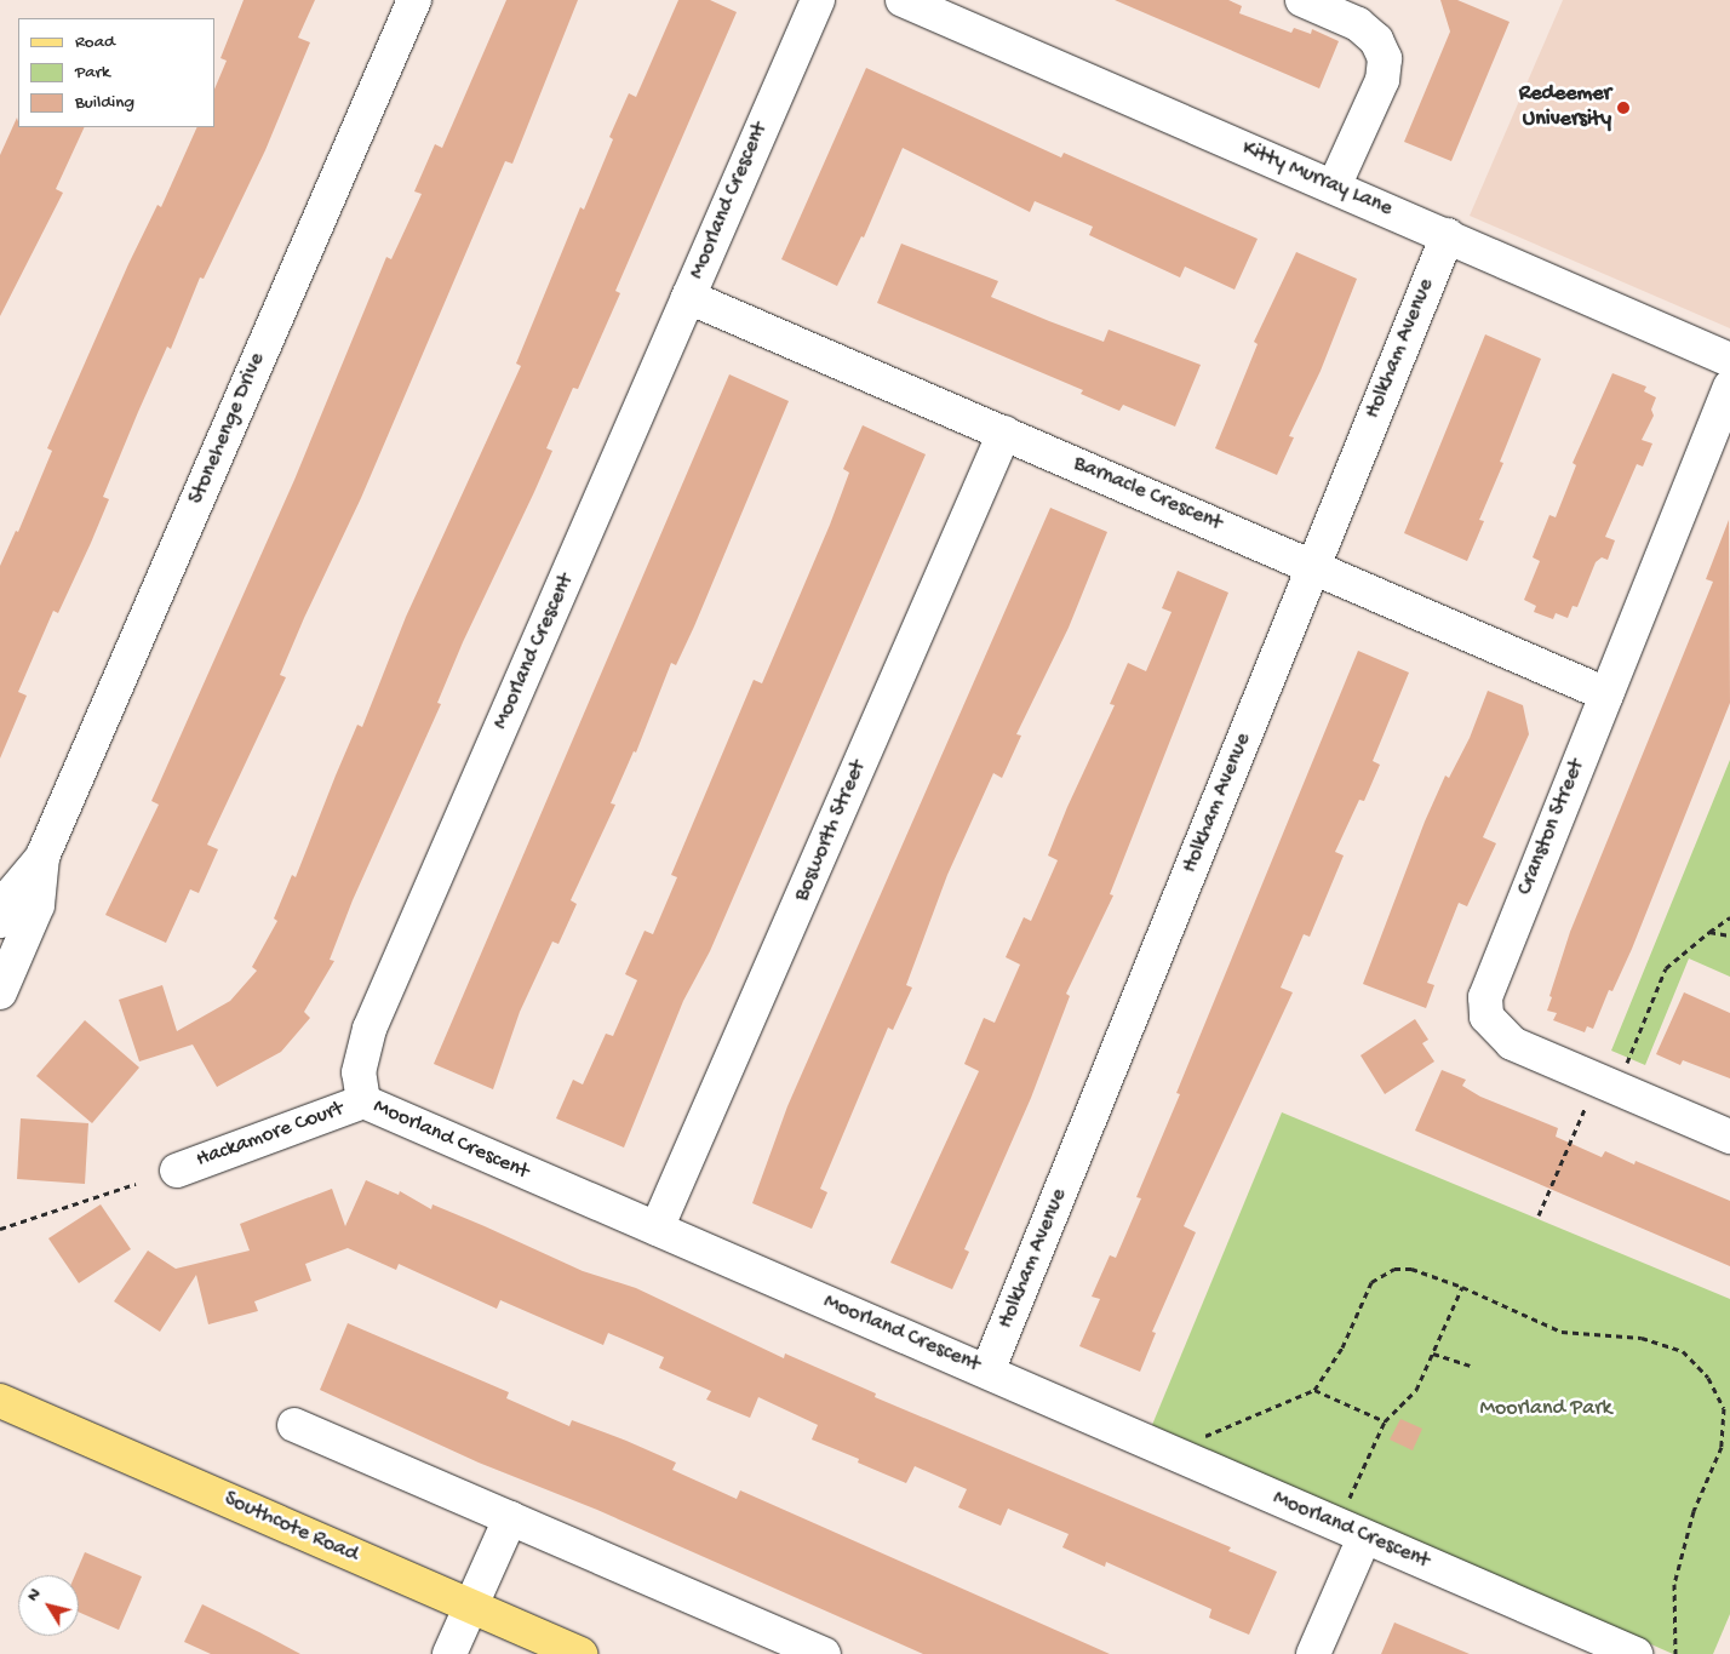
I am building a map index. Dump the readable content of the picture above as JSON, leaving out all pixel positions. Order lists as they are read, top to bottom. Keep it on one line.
{"streets":{"main road":["Southcote Road"],"street":["Kitty Murray Lane","Moorland Crescent","Holkham Avenue","Stonehenge Drive","Barnacle Crescent","Cranston Street","Bosworth Street","Hackamore Court"]},"crossings":[["Kitty Murray Lane","Holkham Avenue"],["Moorland Crescent","Holkham Avenue"],["Moorland Crescent","Barnacle Crescent"],["Moorland Crescent","Bosworth Street"],["Moorland Crescent","Hackamore Court"],["Holkham Avenue","Barnacle Crescent"],["Barnacle Crescent","Cranston Street"],["Barnacle Crescent","Bosworth Street"]],"parks":["Moorland Park"],"places":["Redeemer University"],"legend":["Road","Park","Building"],"north":"top left"}
